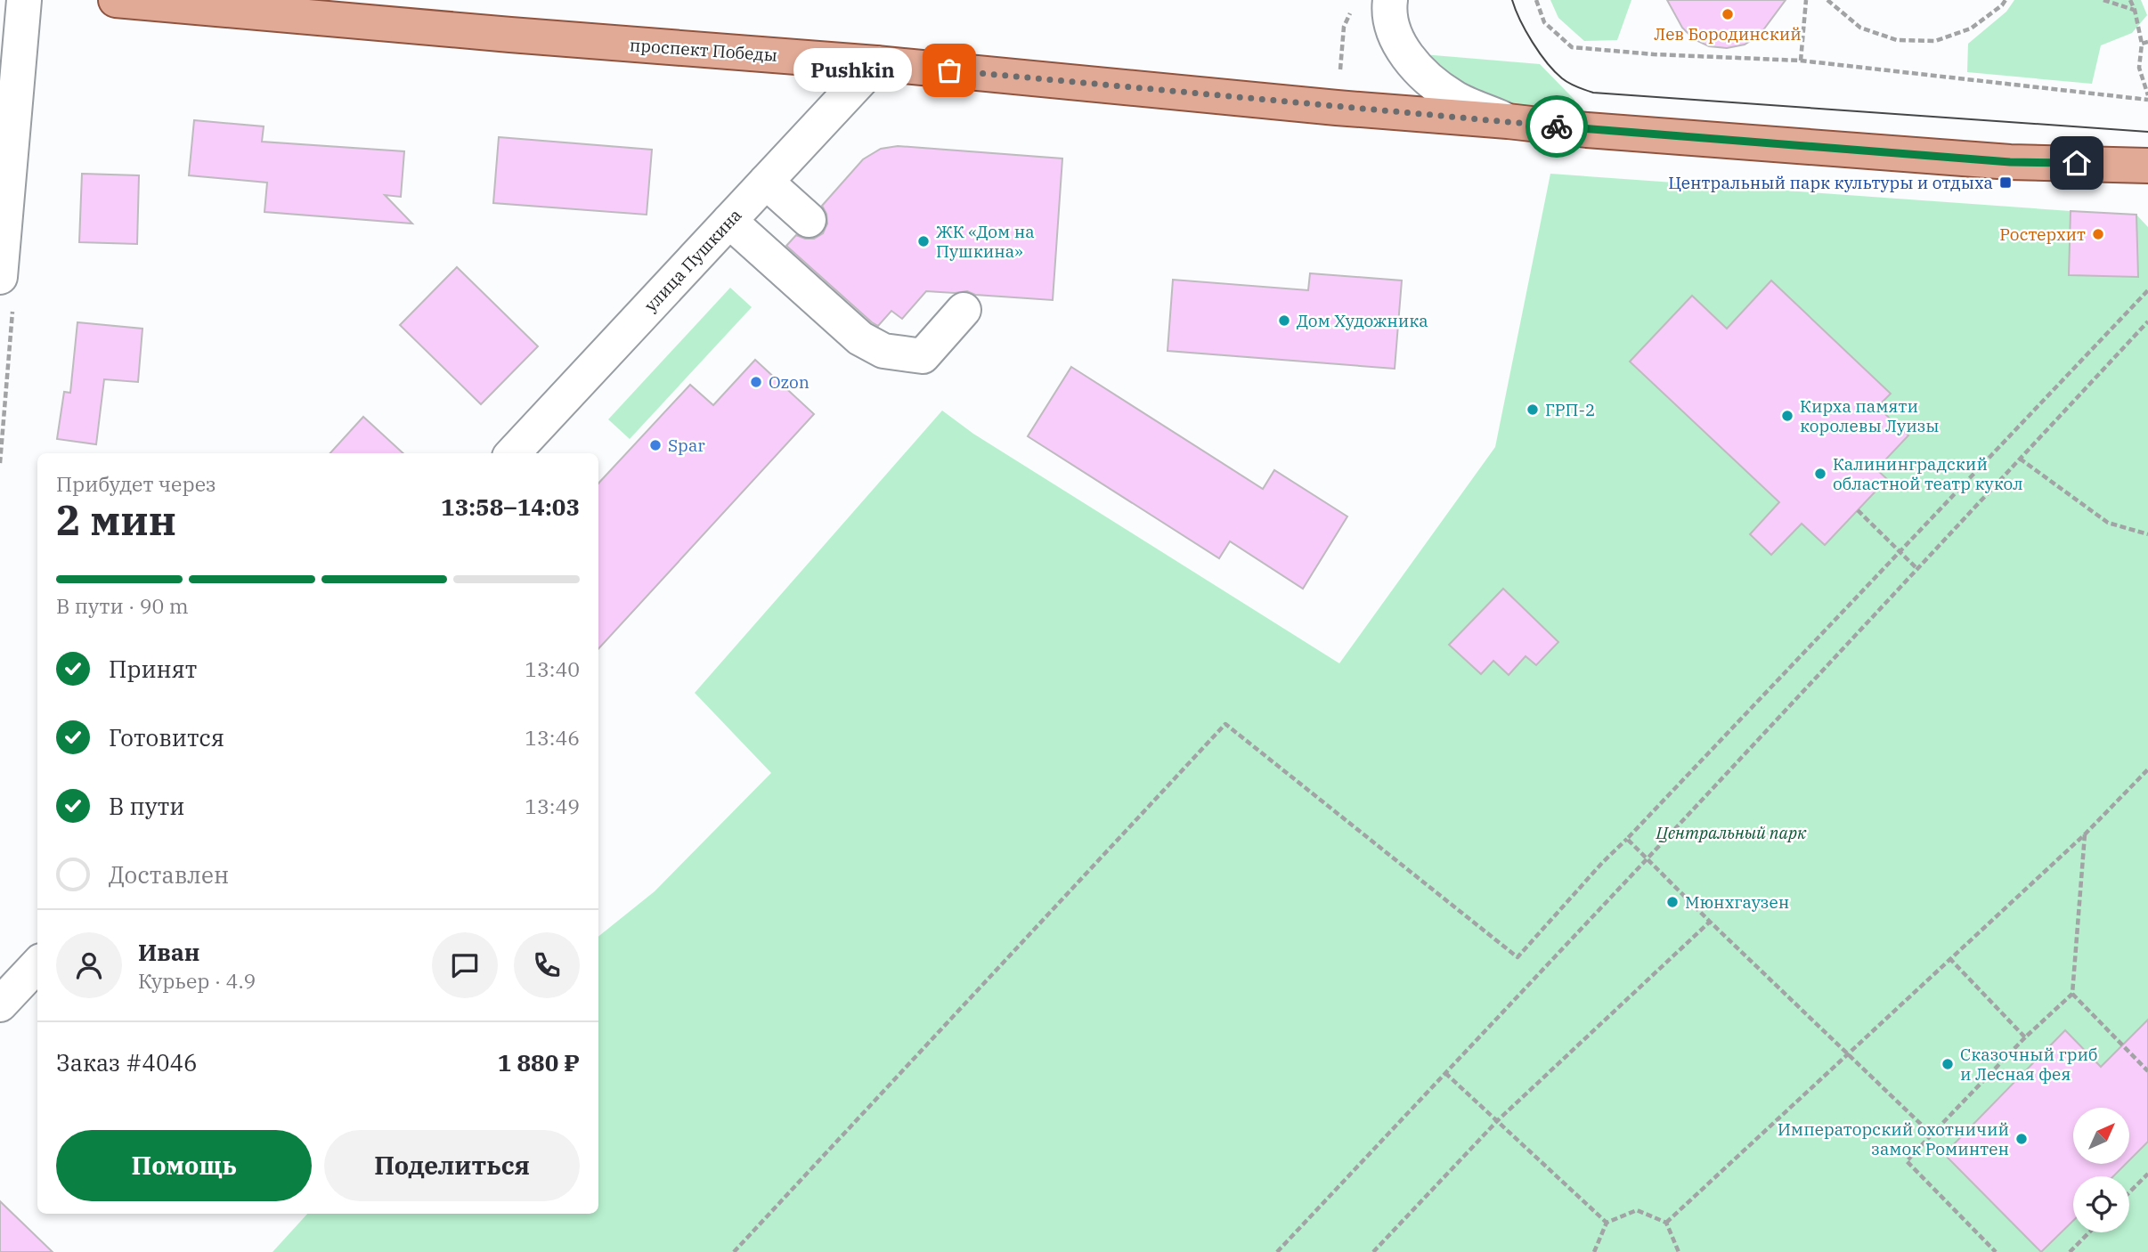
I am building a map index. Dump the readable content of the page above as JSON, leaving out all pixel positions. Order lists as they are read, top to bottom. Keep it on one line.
{"streets":{"main road":["проспект Победы"],"street":["улица Пушкина"]},"crossings":[["проспект Победы","улица Пушкина"]],"parks":["Центральный парк"],"places":{"other":["Лев Бородинский","Pushkin","Ростерхит","ЖК «Дом на Пушкина»","Дом Художника","Ozon","ГРП-2","Кирха памяти королевы Луизы","Spar","Калининградский областной театр кукол","Мюнхгаузен","Сказочный гриб и Лесная фея","Императорский охотничий замок Роминтен"],"transit":["Центральный парк культуры и отдыха"]},"north":"top right","page":{"bubble":"Pushkin","heading":["2 мин","Прибудет через","13:58–14:03"],"panel":["Иван","Курьер · 4.9","Заказ #4046","1 880 ₽"],"bar":"В пути · 90 m","list":[["Принят","13:40"],["Готовится","13:46"],["В пути","13:49"],"Доставлен"],"buttons":["Помощь","Поделиться"]}}
